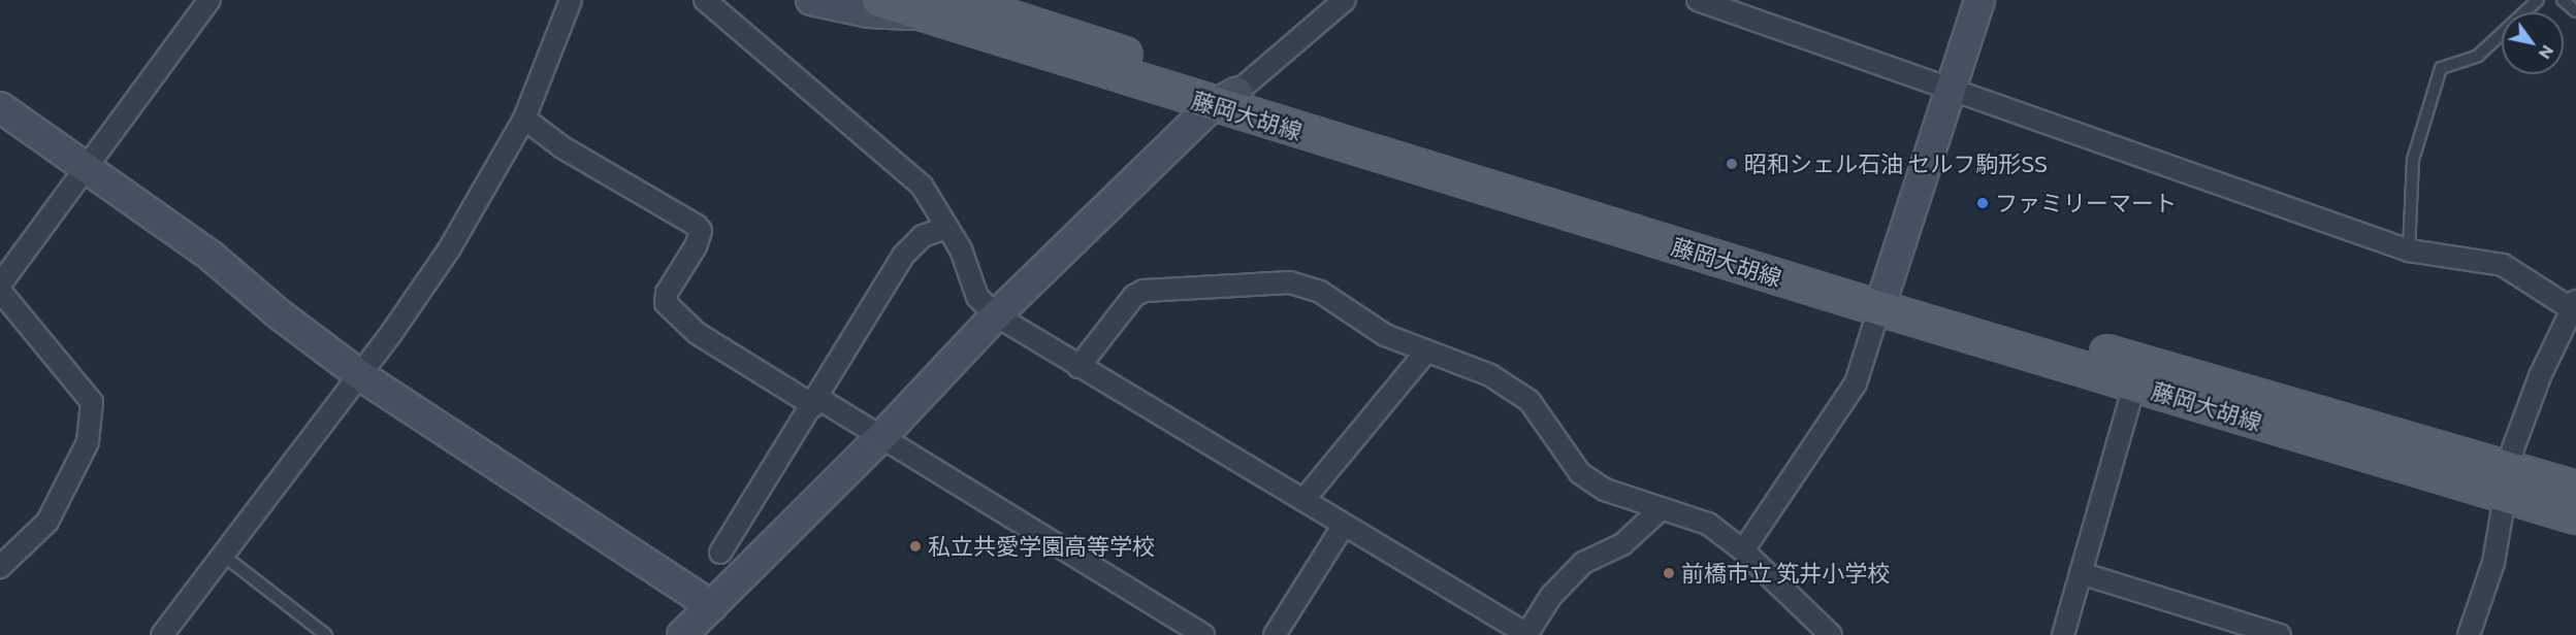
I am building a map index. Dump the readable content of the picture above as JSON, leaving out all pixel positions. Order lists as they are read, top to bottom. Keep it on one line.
{"streets":{"main road":["藤岡大胡線"]},"places":["昭和シェル石油 セルフ駒形SS","ファミリーマート","私立共愛学園高等学校","前橋市立 笂井小学校"],"north":"bottom right"}
